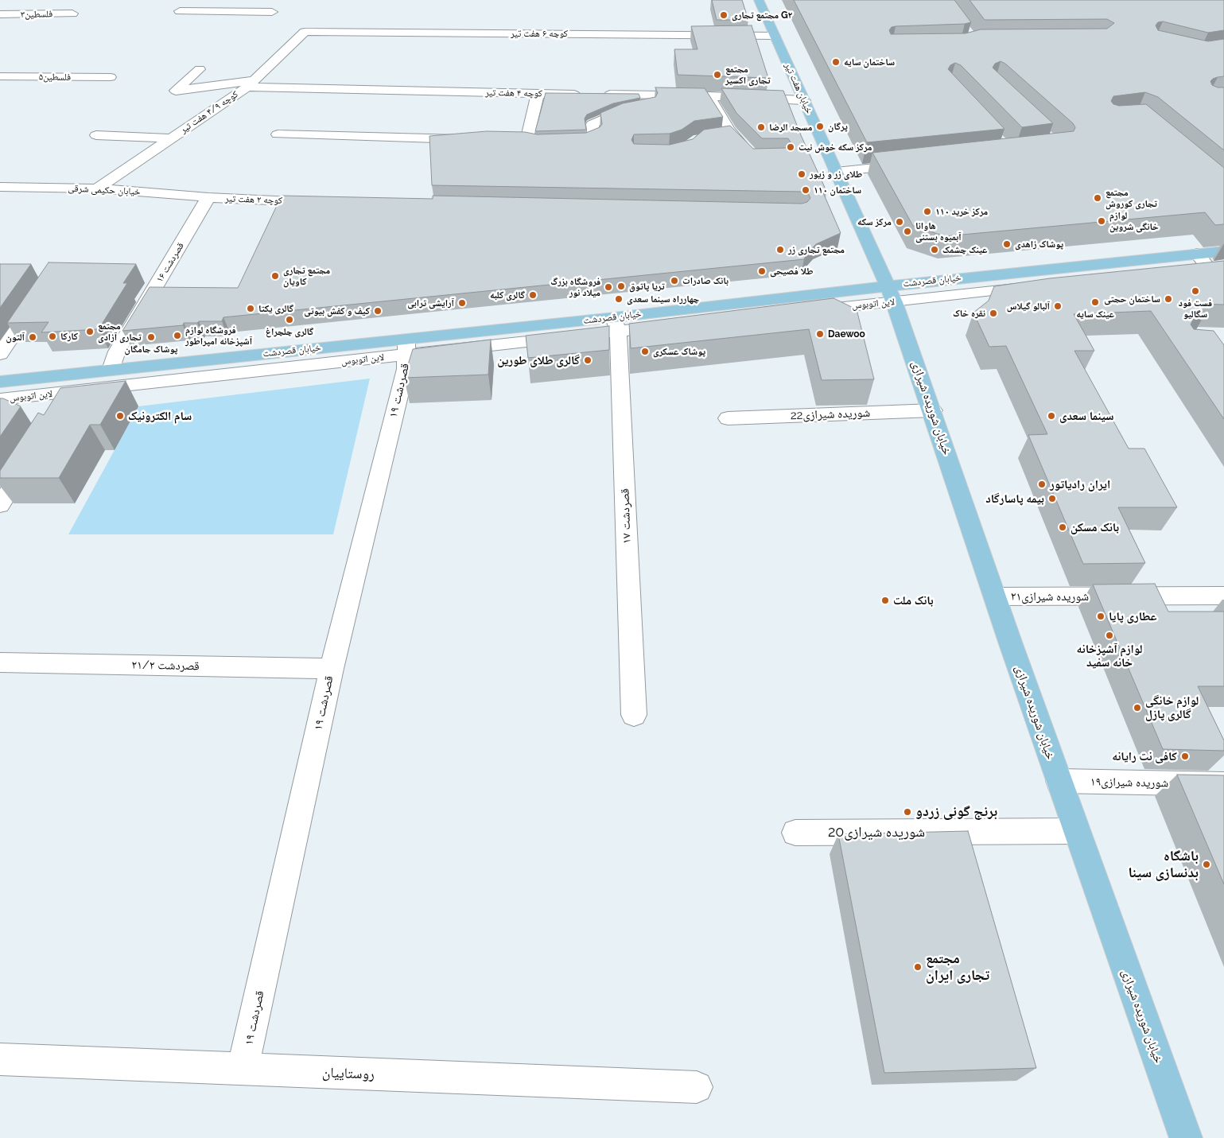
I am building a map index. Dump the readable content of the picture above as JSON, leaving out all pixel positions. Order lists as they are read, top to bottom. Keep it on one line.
{"streets":{"main road":["خیابان هفت تیر","خیابان قصردشت","خیابان شوریده شیرازی"],"street":["فلسطین۳","کوچه ۶ هفت تیر","فلسطین۵","کوچه ۴ هفت تیر","کوچه ۴/۹ هفت تیر","خیابان حکیمی شرقی","کوچه ۲ هفت تیر","قصردشت ۱۶","لاین اتوبوس","قصردشت ۱۹","22شوریده شیرازی","قصردشت ۱۷","شوریده شیرازی۲۱","قصردشت ۲۱/۲","شوریده شیرازی۱۹","20شوریده شیرازی","روستاییان"]},"crossings":[["کوچه ۶ هفت تیر","خیابان هفت تیر"],["کوچه ۶ هفت تیر","کوچه ۴/۹ هفت تیر"],["خیابان هفت تیر","خیابان قصردشت"],["خیابان هفت تیر","لاین اتوبوس"],["خیابان هفت تیر","خیابان شوریده شیرازی"],["کوچه ۴ هفت تیر","کوچه ۴/۹ هفت تیر"],["کوچه ۴/۹ هفت تیر","خیابان حکیمی شرقی"],["خیابان حکیمی شرقی","کوچه ۲ هفت تیر"],["خیابان حکیمی شرقی","قصردشت ۱۶"],["کوچه ۲ هفت تیر","قصردشت ۱۶"],["قصردشت ۱۶","خیابان قصردشت"],["خیابان قصردشت","لاین اتوبوس"],["خیابان قصردشت","قصردشت ۱۹"],["خیابان قصردشت","خیابان شوریده شیرازی"],["لاین اتوبوس","قصردشت ۱۹"],["لاین اتوبوس","خیابان شوریده شیرازی"],["لاین اتوبوس","قصردشت ۱۷"],["قصردشت ۱۹","قصردشت ۲۱/۲"],["قصردشت ۱۹","روستاییان"],["خیابان شوریده شیرازی","22شوریده شیرازی"],["خیابان شوریده شیرازی","شوریده شیرازی۲۱"],["خیابان شوریده شیرازی","شوریده شیرازی۱۹"],["خیابان شوریده شیرازی","20شوریده شیرازی"]],"places":["مجتمع تجاری G۲","ساختمان سایه","مجتمع تجاری اکسیر","پرگان","مسجد الرضا","مرکز سکه خوش نیت","طلای زر و زیور","ساختمان ۱۱۰","مجتمع تجاری کوروش","مرکز خرید ۱۱۰","لوازم خانگی شروین","مرکز سکه","هاوانا آبمیوه بستنی","پوشاک زاهدی","مجتمع تجاری زر","عینک چشمک","طلا فصیحی","مجتمع تجاری کاویان","بانک صادرات","تریا پاتوق","فروشگاه بزرگ میلاد نور","فست فود سگالیو","گالری کلبه","چهارراه سینما سعدی","ساختمان حجتی","عینک سایه","آرایشی ترابی","آلبالو گیلاس","گالری یکتا","کیف و کفش بیوتی","نقره خاک","گالری چلچراغ","مجتمع تجاری آزادی","Daewoo","فروشگاه لوازم آشپزخانه امپراطور","کارکا","آلتون","پوشاک جامگان","پوشاک عسکری","گالری طلای طورین","سام الکترونیک","سینما سعدی","ایران رادیاتور","بیمه پاسارگاد","بانک مسکن","بانک ملت","عطاری پایا","لوازم آشپزخانه خانه سفید","لوازم خانگی گالری پازل","کافی نت رایانه","برنج گونی زردو","باشگاه بدنسازی سینا","مجتمع تجاری ایران"]}
